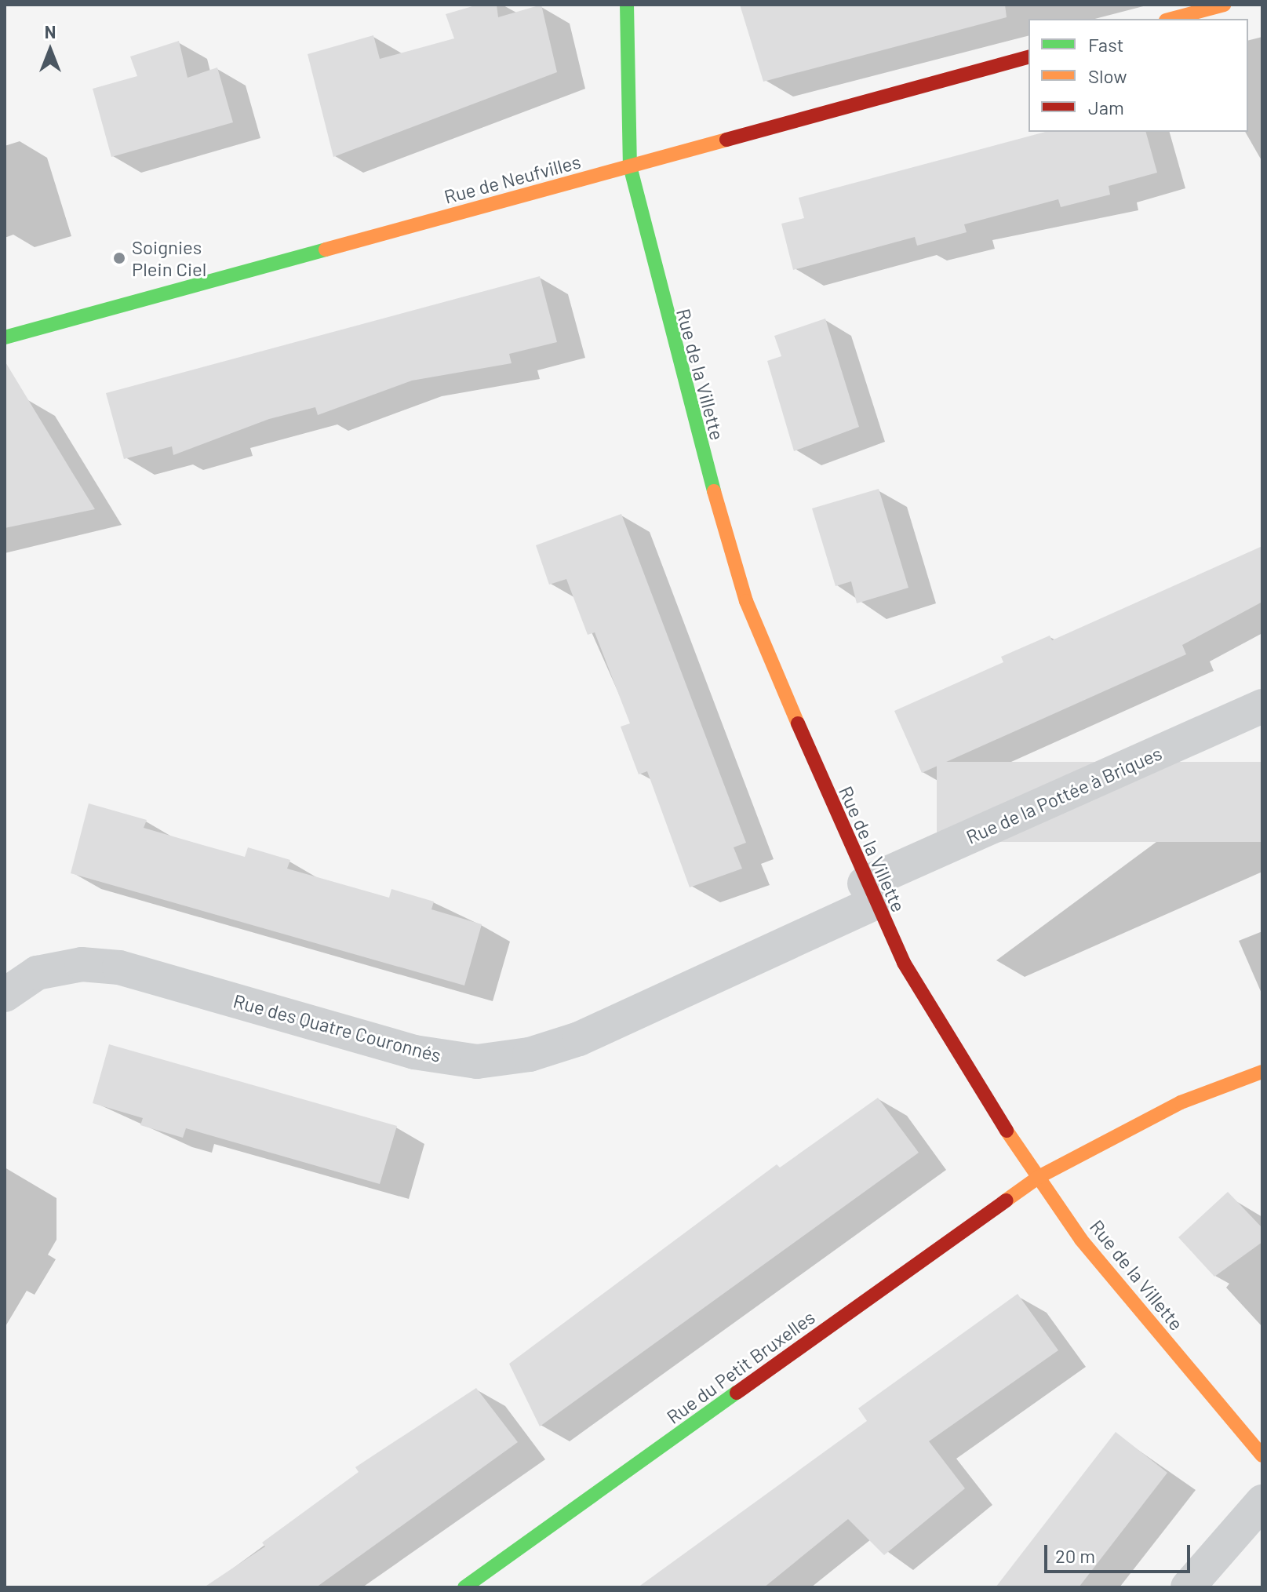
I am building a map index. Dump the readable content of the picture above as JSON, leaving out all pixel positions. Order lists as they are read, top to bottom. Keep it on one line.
{"streets":{"street":["Rue de Neufvilles","Rue de la Villette","Rue de la Pottée à Briques","Rue des Quatre Couronnés","Rue du Petit Bruxelles"]},"crossings":[["Rue de Neufvilles","Rue de la Villette"],["Rue de la Villette","Rue de la Pottée à Briques"],["Rue de la Villette","Rue des Quatre Couronnés"],["Rue de la Villette","Rue du Petit Bruxelles"],["Rue de la Pottée à Briques","Rue des Quatre Couronnés"]],"places":["Soignies Plein Ciel"],"legend":["Fast","Slow","Jam"],"scale_bar":"20 m","north":"top"}
